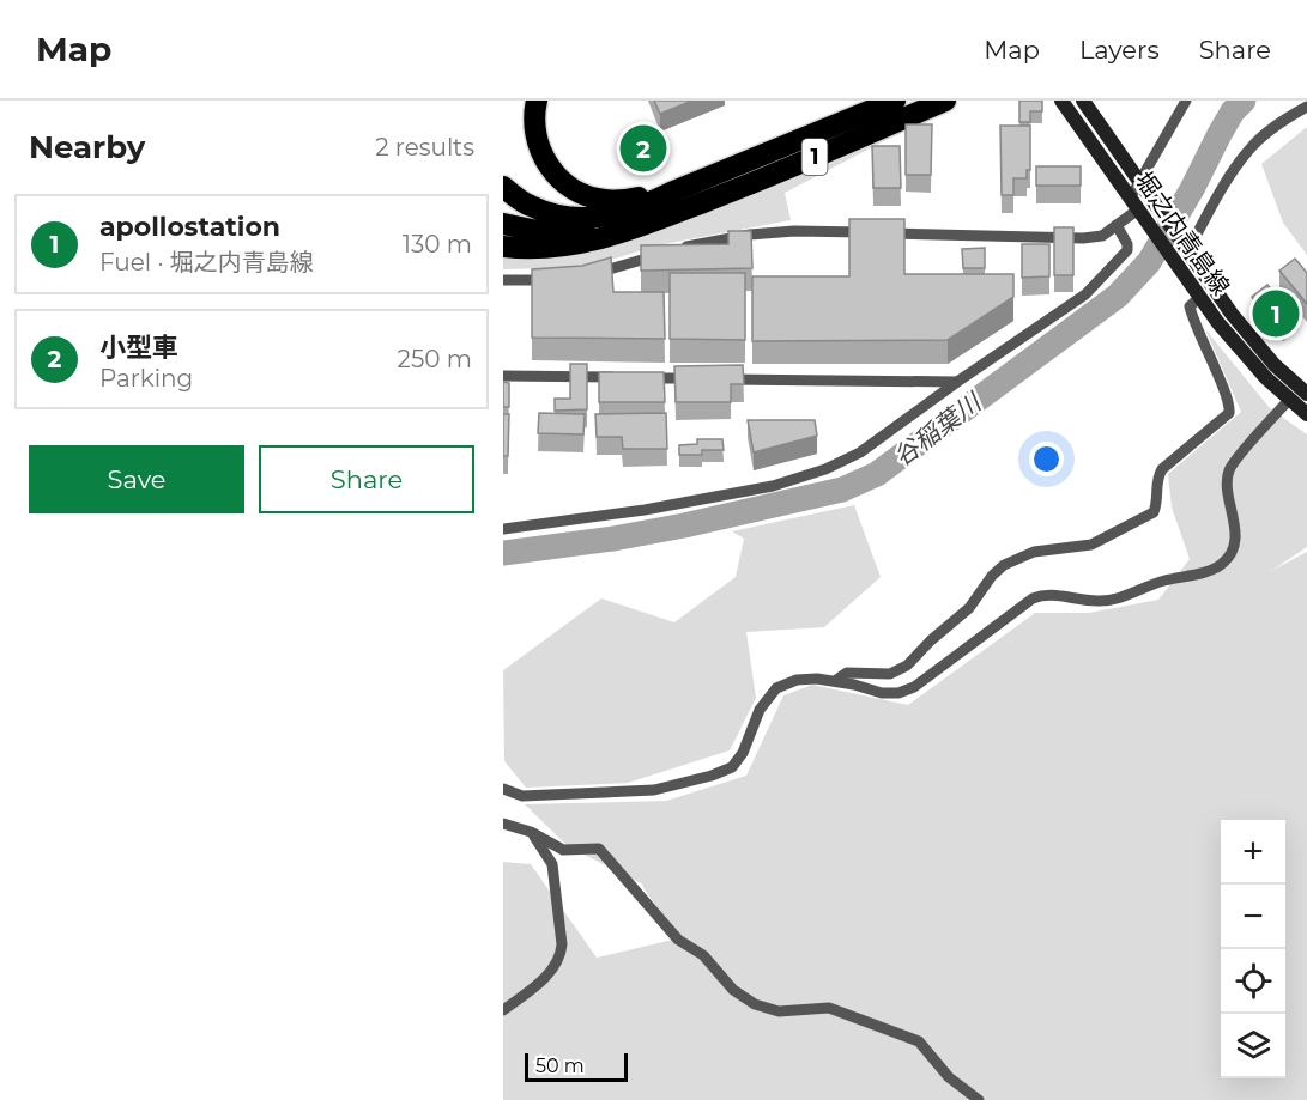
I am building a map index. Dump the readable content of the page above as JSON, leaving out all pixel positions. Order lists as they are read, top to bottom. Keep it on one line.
{"streets":{"highway":["1"],"main road":["堀之内青島線"]},"water":["谷稲葉川"],"scale_bar":"50 m","page":{"header":"Map","nav":["Map","Layers","Share"],"heading":["Nearby","2 results"],"pins":["2","1"],"list":[{"mark":"1","name":"apollostation","note":"Fuel · 堀之内青島線","value":"130 m"},{"mark":"2","name":"小型車","note":"Parking","value":"250 m"}],"buttons":["Save","Share"],"map_buttons":["+","−"],"scale":"50 m"}}
